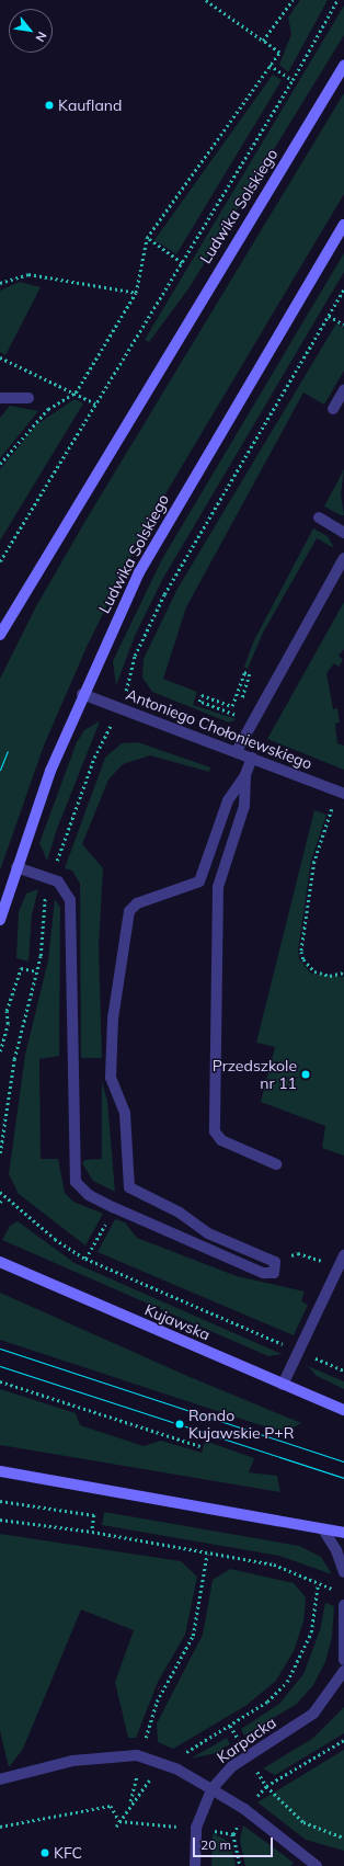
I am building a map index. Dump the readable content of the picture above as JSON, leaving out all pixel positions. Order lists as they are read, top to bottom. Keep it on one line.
{"streets":{"street":["Ludwika Solskiego","Antoniego Chołoniewskiego","Kujawska","Karpacka"]},"crossings":[["Ludwika Solskiego","Antoniego Chołoniewskiego"]],"places":["Kaufland","Przedszkole nr 11","Rondo Kujawskie P+R","KFC"],"scale_bar":"20 m","north":"bottom right"}
